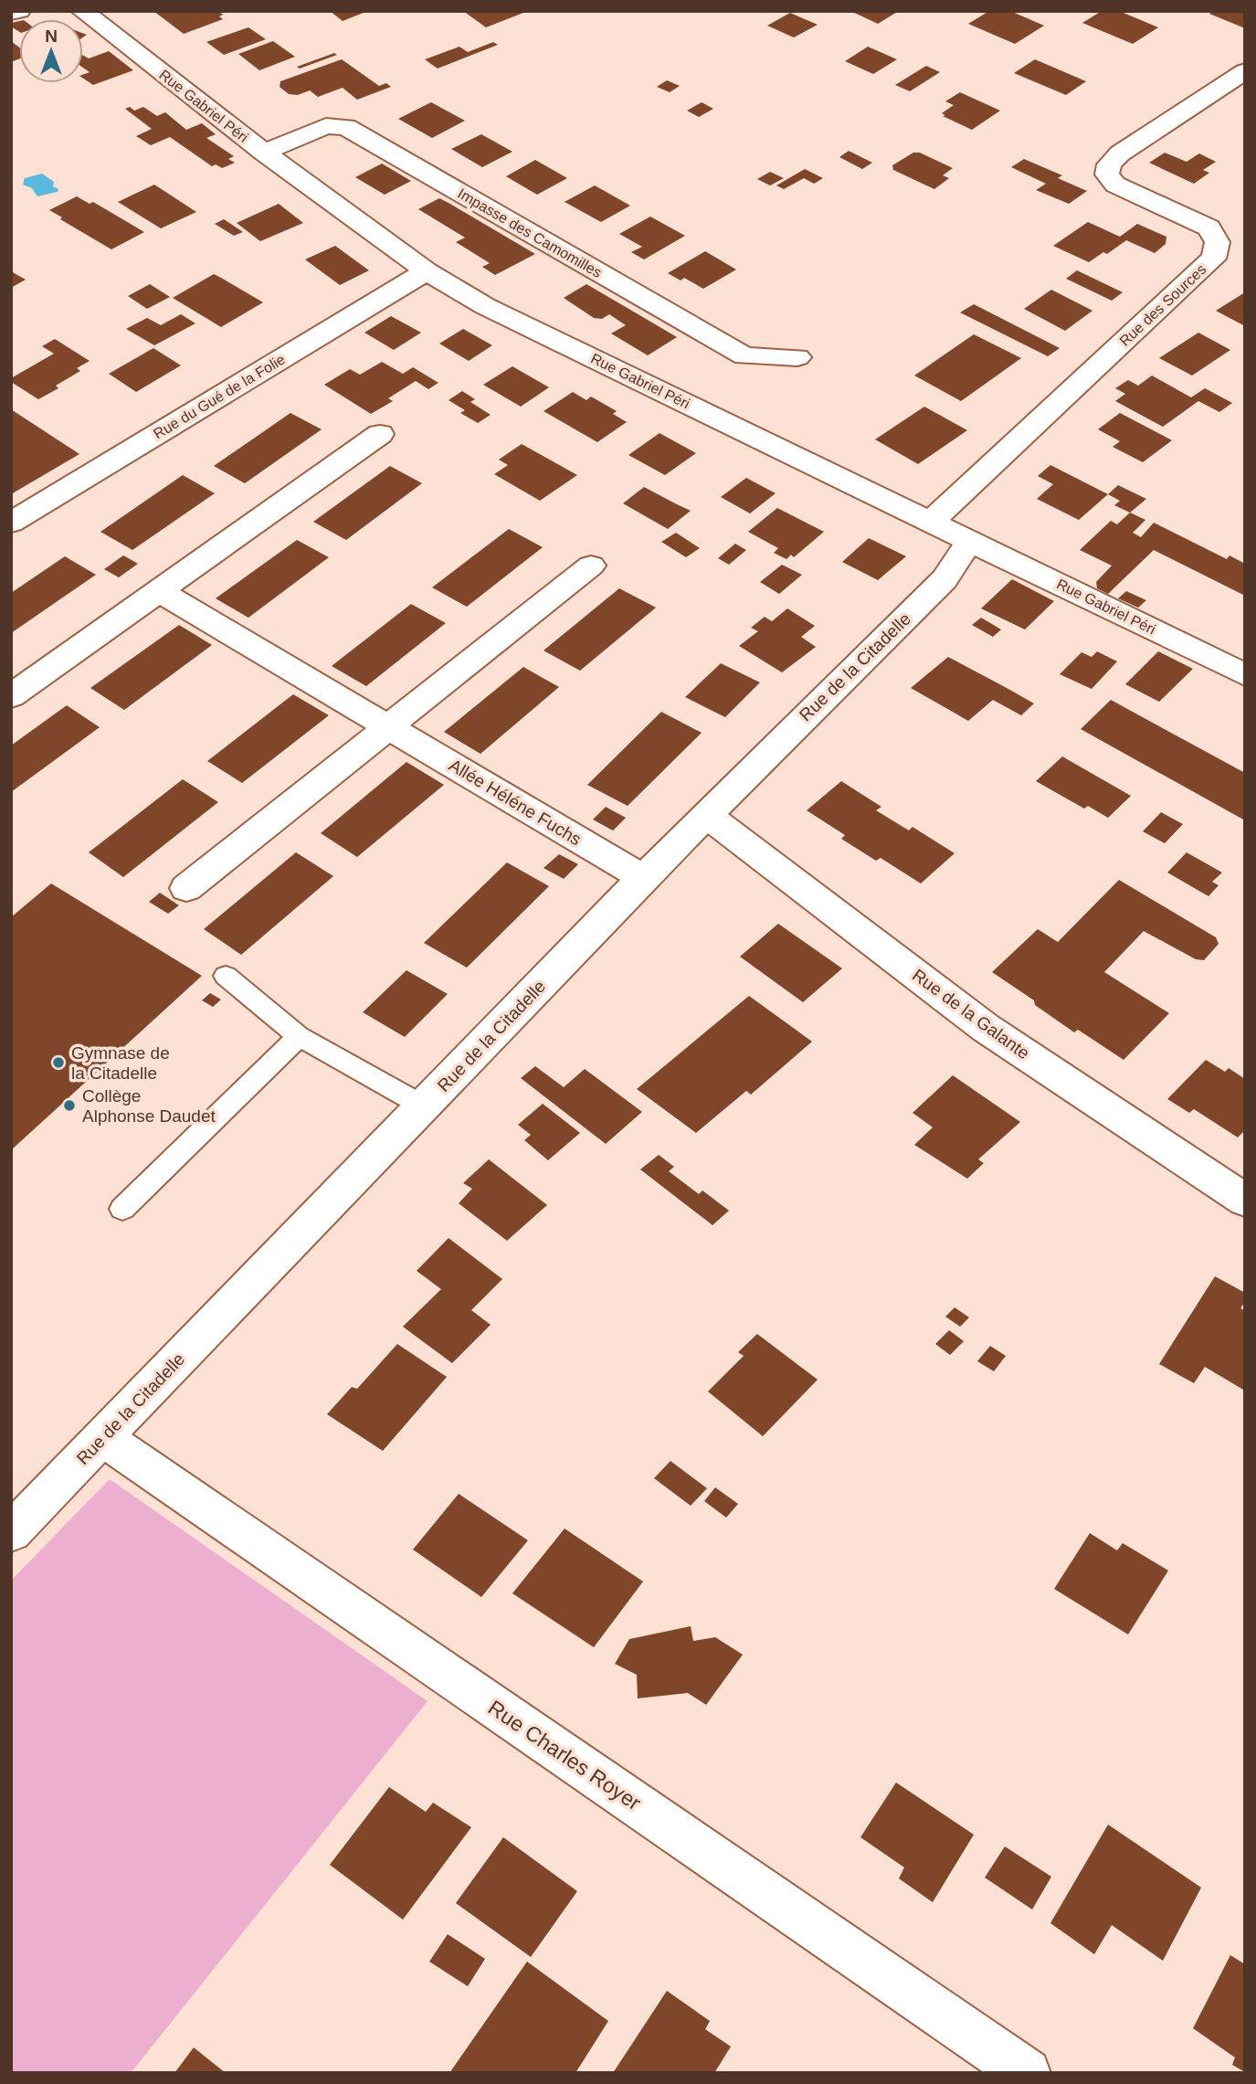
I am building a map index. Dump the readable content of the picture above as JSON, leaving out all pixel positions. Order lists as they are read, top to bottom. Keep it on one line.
{"streets":{"street":["Rue Gabriel Péri","Impasse des Camomilles","Rue des Sources","Rue du Gué de la Folie","Rue de la Citadelle","Allée Héléne Fuchs","Rue de la Galante","Rue Charles Royer"]},"crossings":[["Rue Gabriel Péri","Impasse des Camomilles"],["Rue Gabriel Péri","Rue des Sources"],["Rue Gabriel Péri","Rue du Gué de la Folie"],["Rue Gabriel Péri","Rue de la Citadelle"],["Rue de la Citadelle","Allée Héléne Fuchs"],["Rue de la Citadelle","Rue de la Galante"],["Rue de la Citadelle","Rue Charles Royer"]],"places":["Gymnase de la Citadelle","Collège Alphonse Daudet"],"north":"top"}
